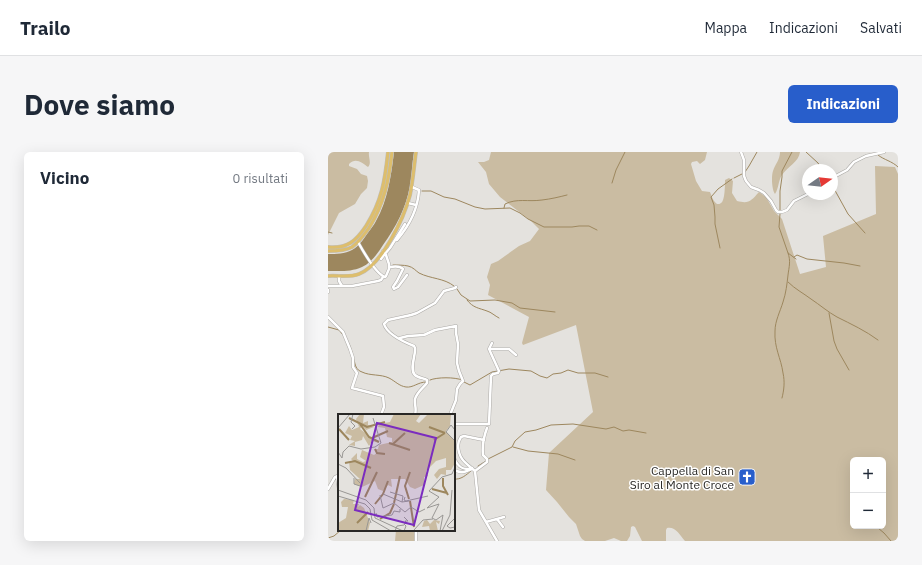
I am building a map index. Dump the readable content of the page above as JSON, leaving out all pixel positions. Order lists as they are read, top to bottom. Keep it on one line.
{"places":{"church":["Cappella di San Siro al Monte Croce"]},"north":"right","page":{"header":"Trailo","nav":["Mappa","Indicazioni","Salvati"],"buttons":"Indicazioni","title":"Dove siamo","heading":["Vicino","0 risultati"],"map_buttons":["+","−"]}}
